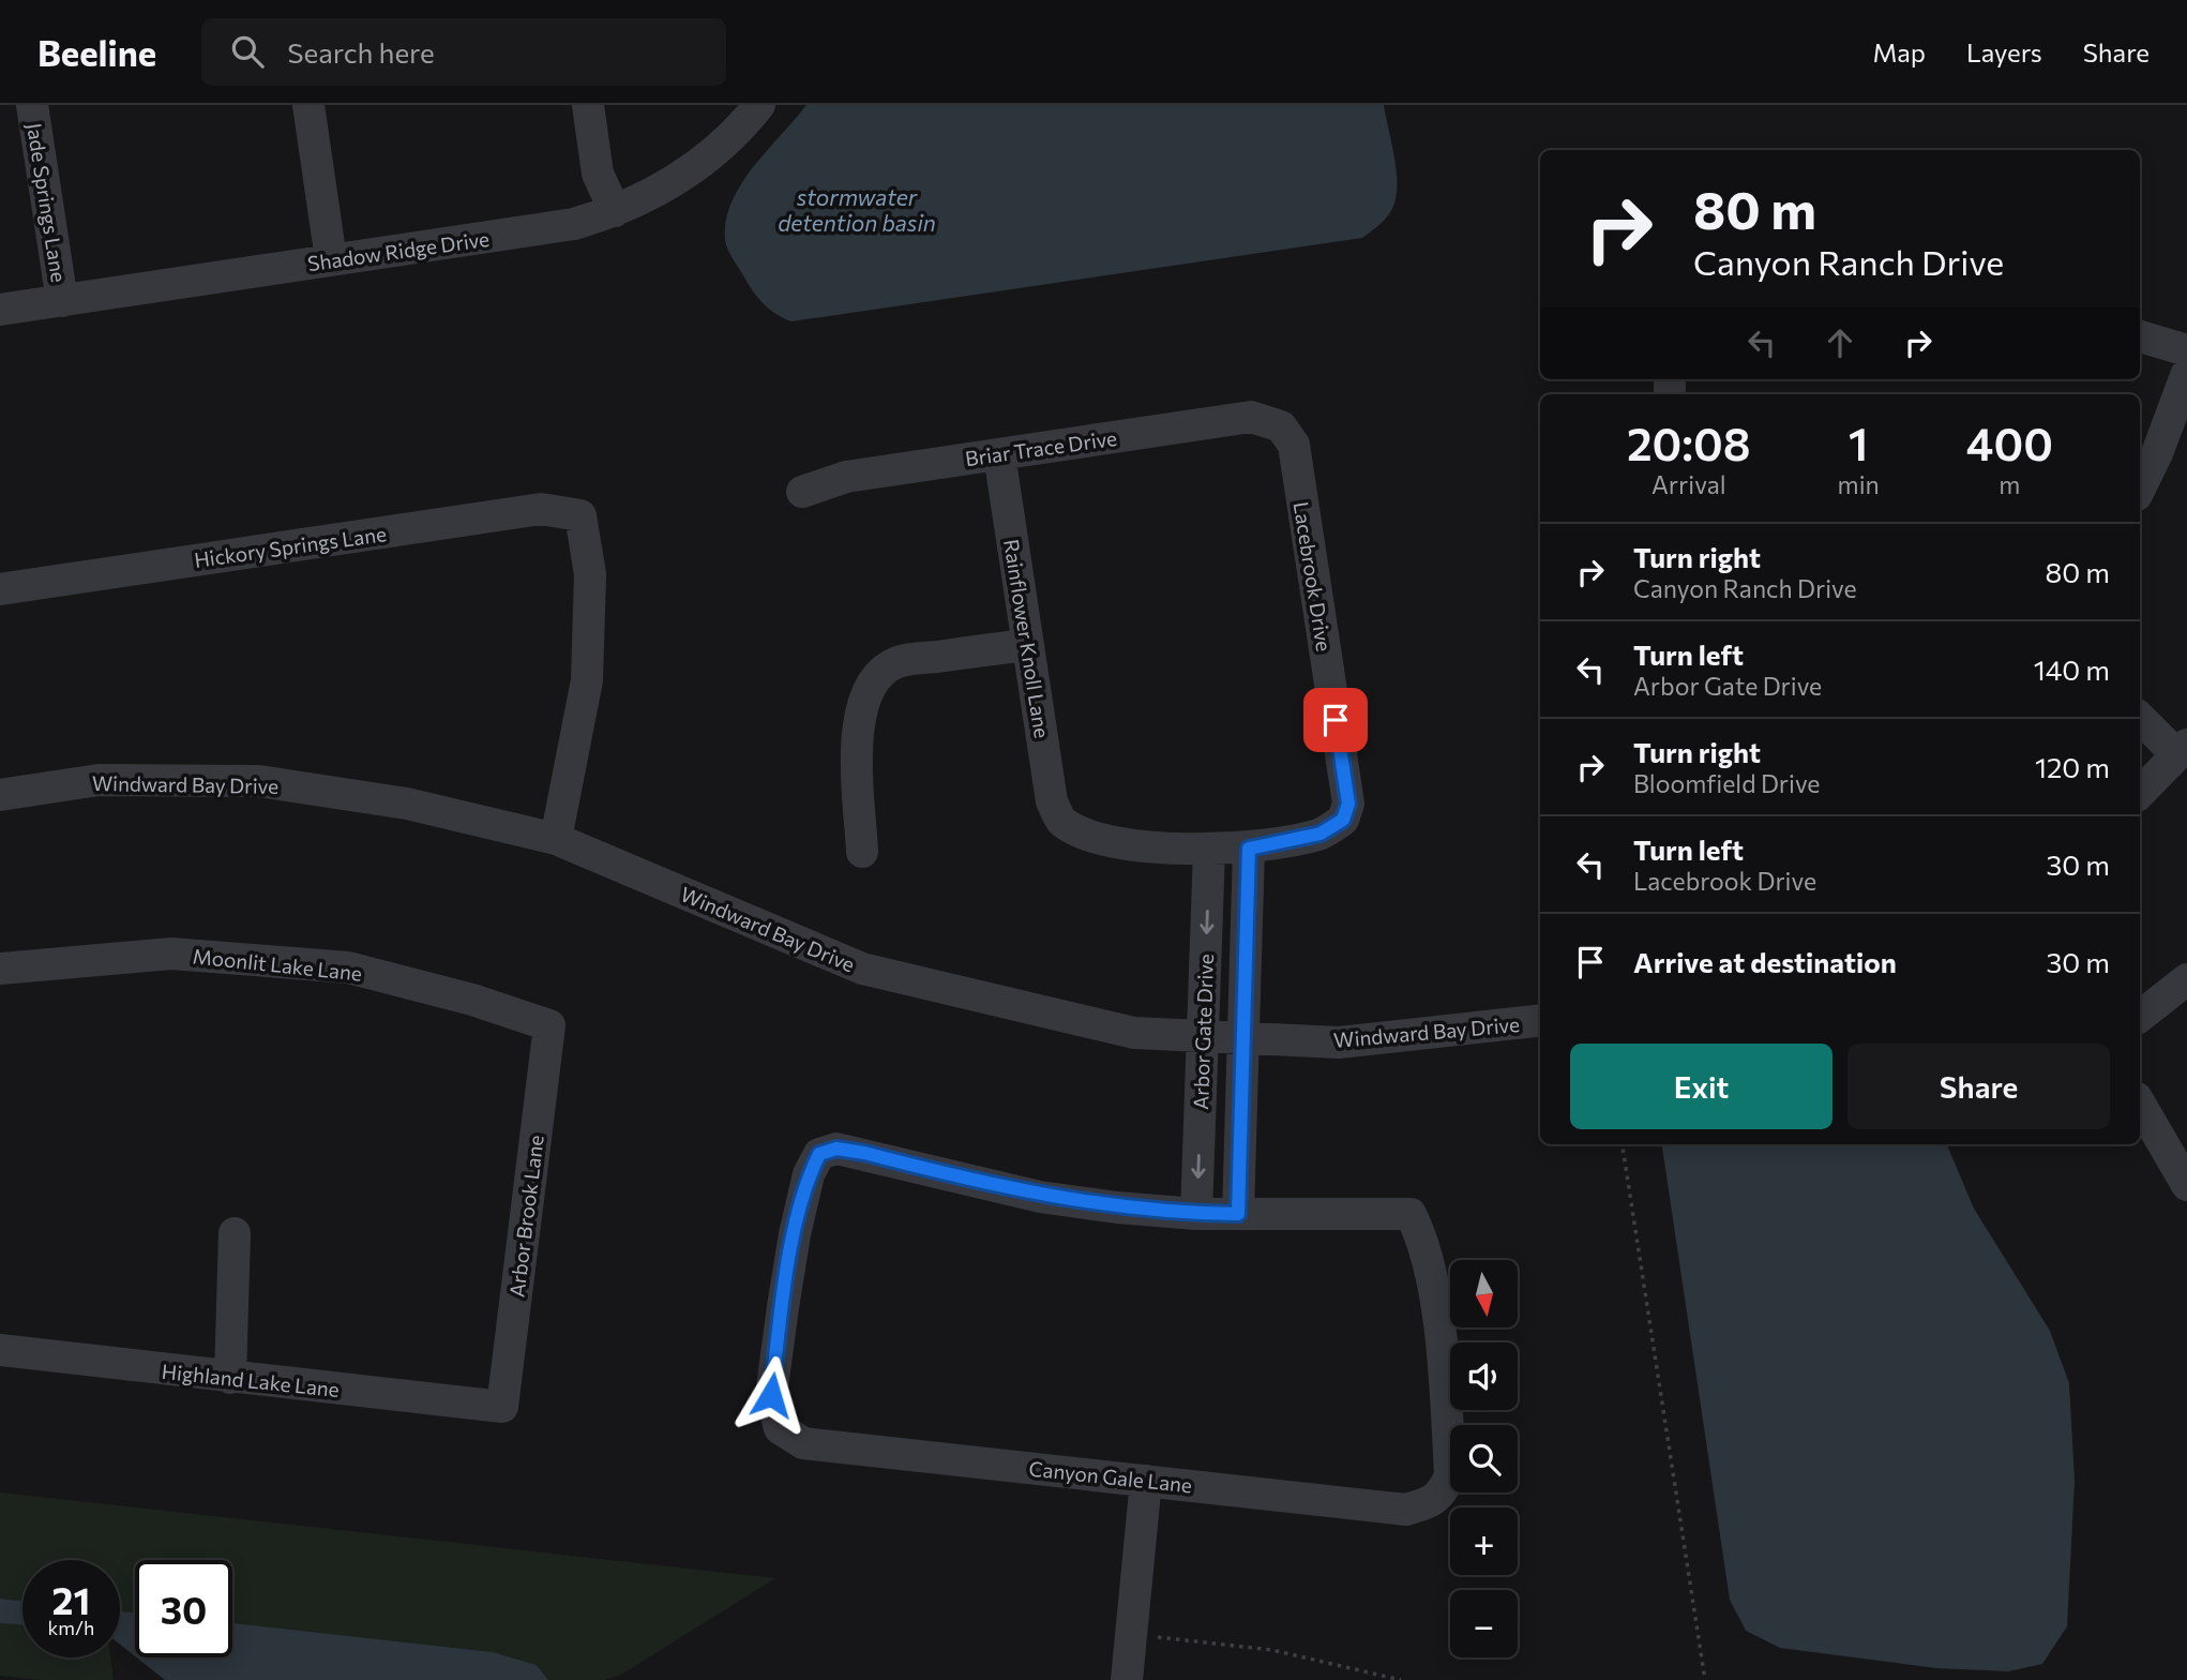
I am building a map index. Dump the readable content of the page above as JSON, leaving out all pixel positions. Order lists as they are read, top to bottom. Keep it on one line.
{"streets":{"street":["Jade Springs Lane","Shadow Ridge Drive","Briar Trace Drive","Hickory Springs Lane","Lacebrook Drive","Rainflower Knoll Lane","Windward Bay Drive","Moonlit Lake Lane","Arbor Gate Drive","Arbor Brook Lane","Highland Lake Lane","Canyon Gale Lane"]},"crossings":[["Jade Springs Lane","Shadow Ridge Drive"],["Briar Trace Drive","Lacebrook Drive"],["Briar Trace Drive","Rainflower Knoll Lane"],["Hickory Springs Lane","Windward Bay Drive"],["Lacebrook Drive","Arbor Gate Drive"],["Rainflower Knoll Lane","Arbor Gate Drive"],["Windward Bay Drive","Arbor Gate Drive"],["Moonlit Lake Lane","Arbor Brook Lane"],["Arbor Gate Drive","Canyon Gale Lane"],["Arbor Brook Lane","Highland Lake Lane"]],"water":["stormwater detention basin"],"north":"bottom","page":{"header":"Beeline","search":"Search here","nav":["Map","Layers","Share"],"turn":["80 m","Canyon Ranch Drive"],"eta":["20:08","Arrival","1","min","400","m"],"list":[{"name":"Turn right","note":"Canyon Ranch Drive","value":"80 m"},{"name":"Turn left","note":"Arbor Gate Drive","value":"140 m"},{"name":"Turn right","note":"Bloomfield Drive","value":"120 m"},{"name":"Turn left","note":"Lacebrook Drive","value":"30 m"},{"name":"Arrive at destination","value":"30 m"}],"buttons":["Exit","Share"],"map_buttons":["+","−"],"speed":"21 km/h","limit":"30"}}
